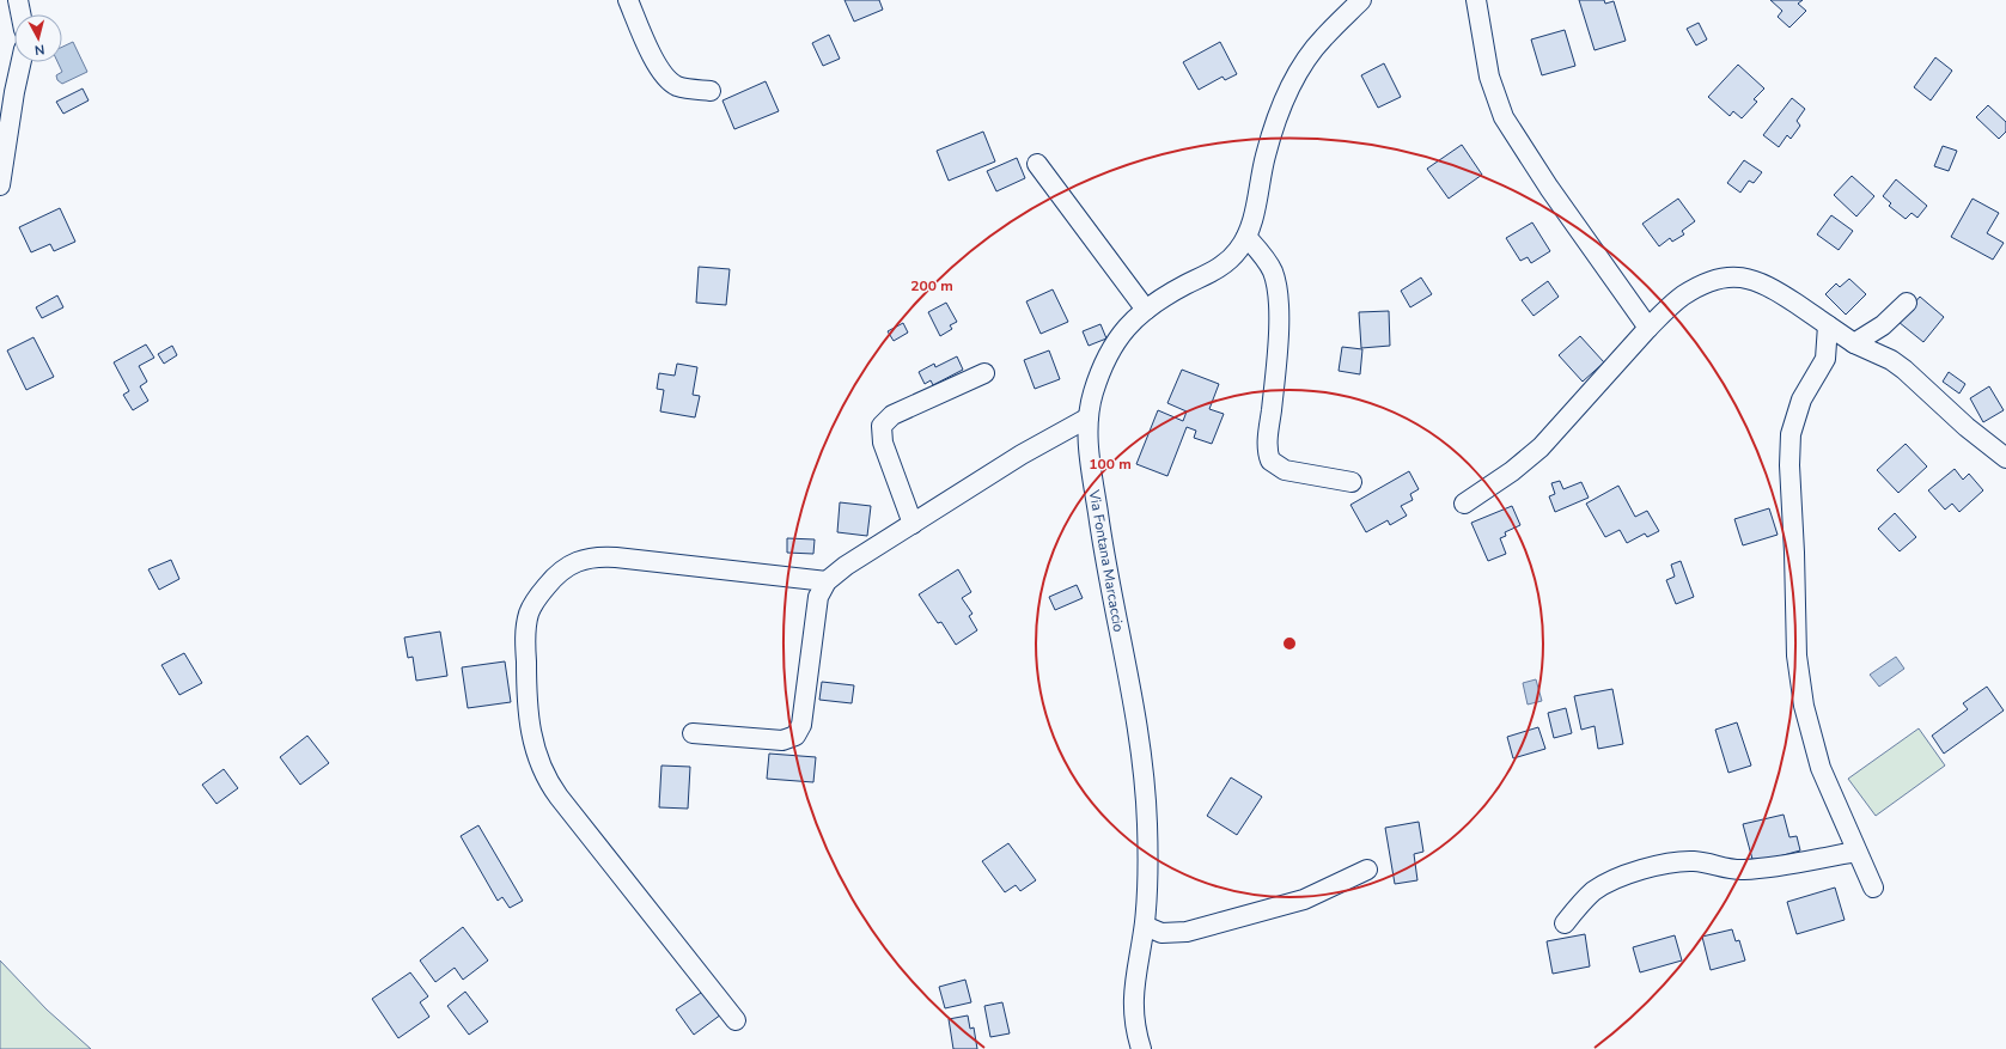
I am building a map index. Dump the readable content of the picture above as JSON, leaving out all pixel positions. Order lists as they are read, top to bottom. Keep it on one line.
{"streets":{"street":["Via Fontana Marcaccio"]},"north":"bottom","rings":["200 m","100 m"]}
